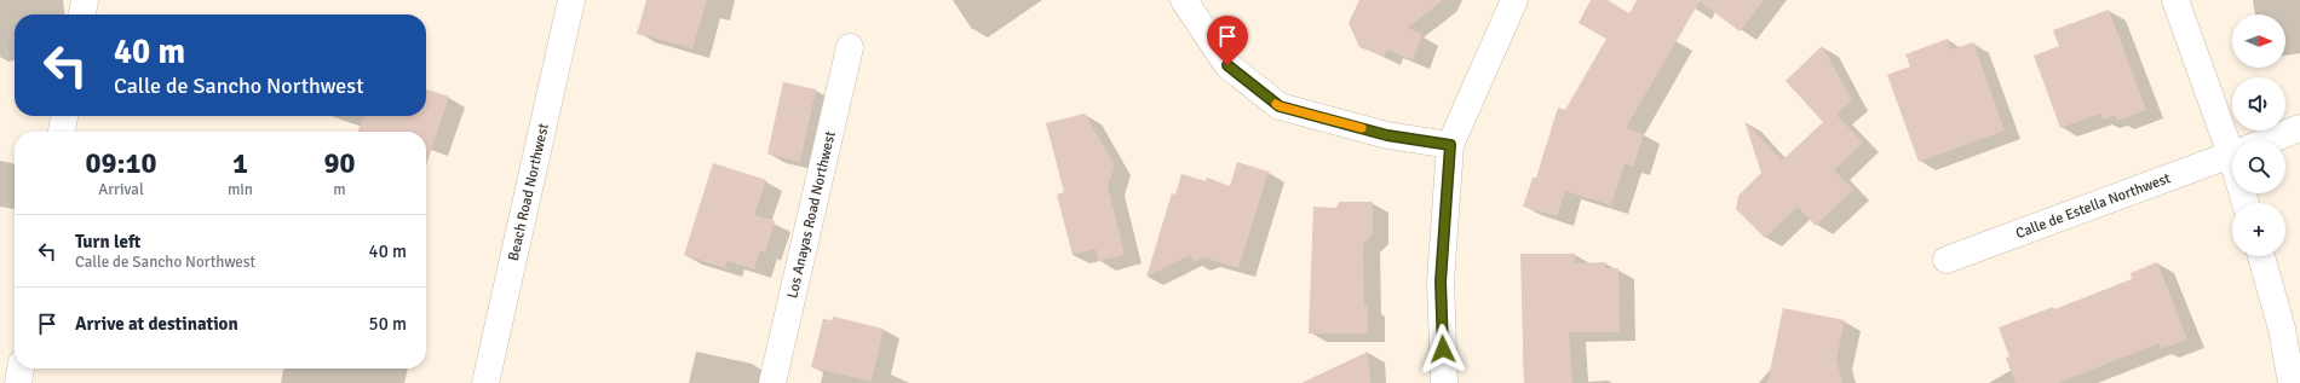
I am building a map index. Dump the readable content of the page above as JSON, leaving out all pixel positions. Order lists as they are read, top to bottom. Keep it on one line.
{"streets":{"street":["Beach Road Northwest","Calle de Estella Northwest","Los Anayas Road Northwest"]},"north":"right","page":{"map_buttons":"+","turn":["40 m","Calle de Sancho Northwest"],"eta":["09:10","Arrival","1","min","90","m"],"list":[{"name":"Turn left","note":"Calle de Sancho Northwest","value":"40 m"},{"name":"Arrive at destination","value":"50 m"}]}}
